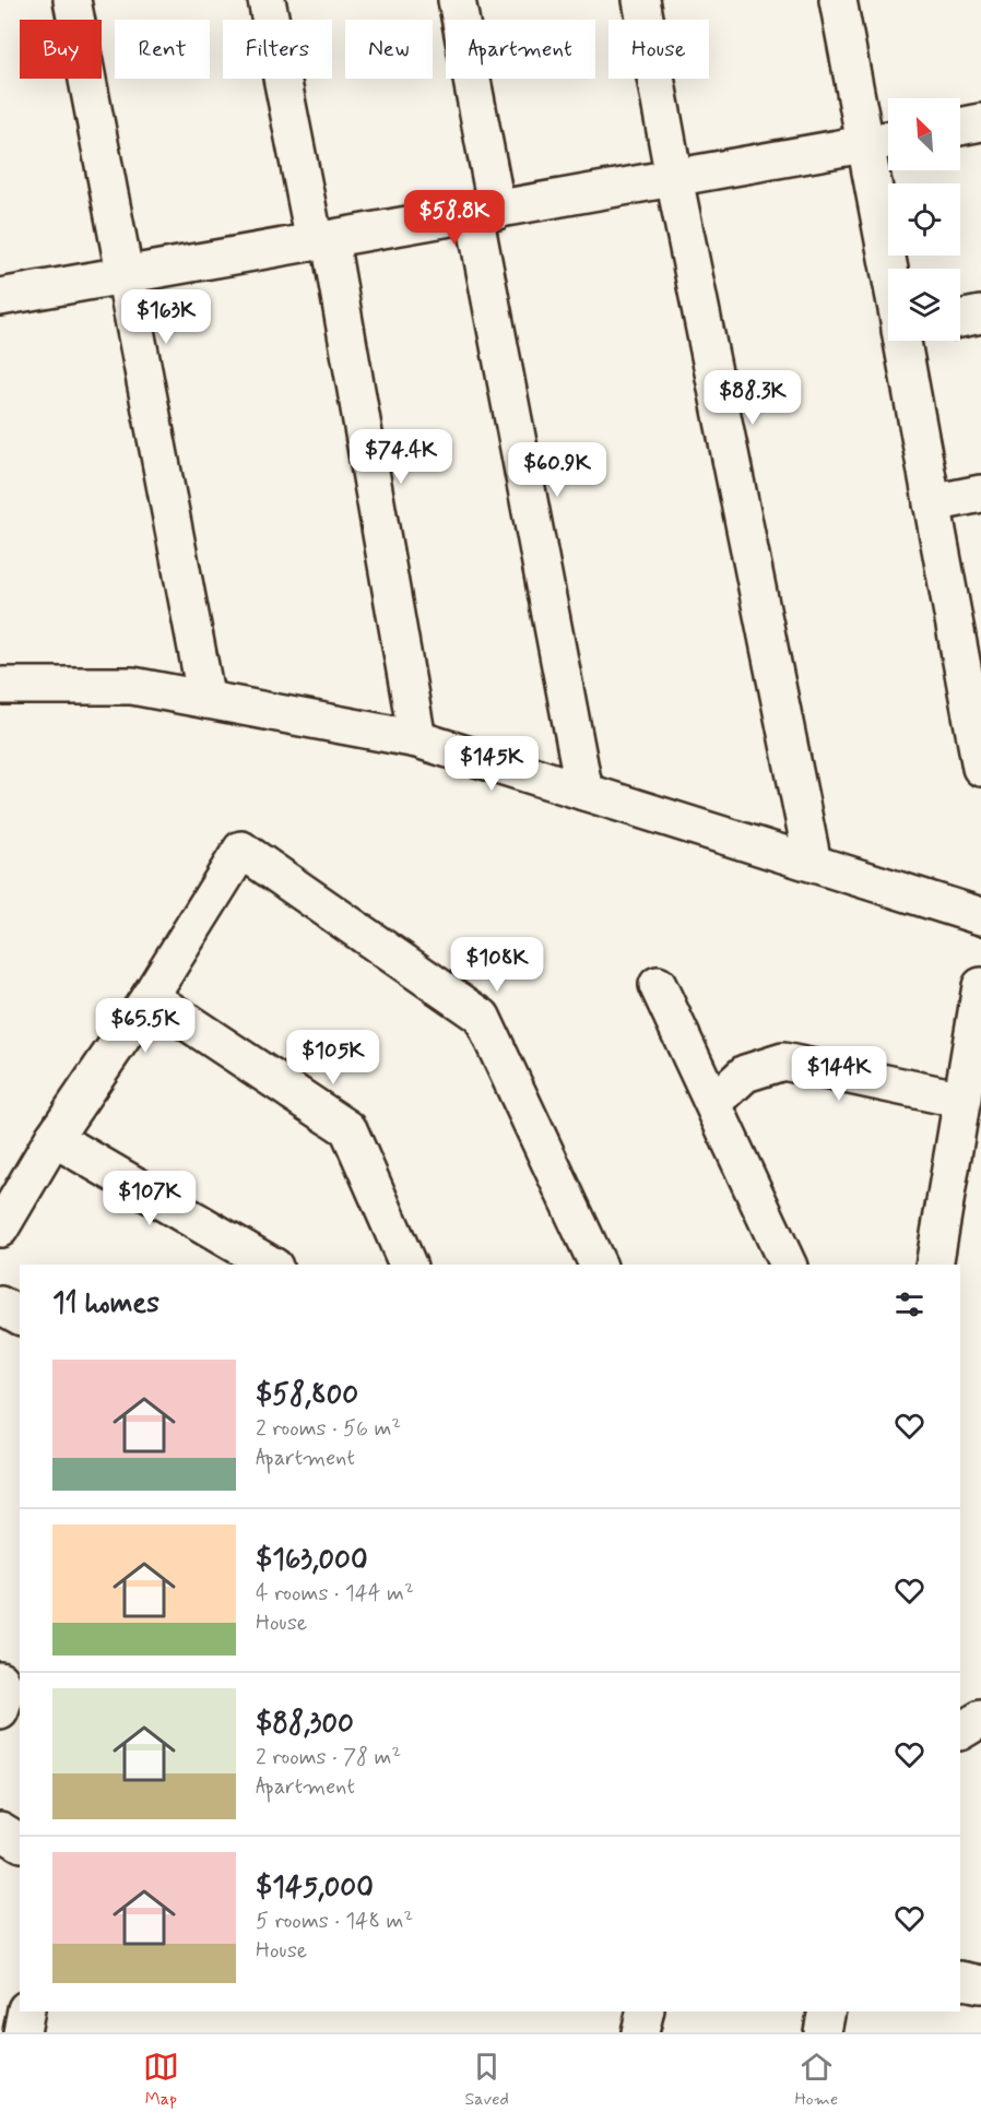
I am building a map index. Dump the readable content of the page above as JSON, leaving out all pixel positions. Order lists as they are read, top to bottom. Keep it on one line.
{"north":"top left","page":{"chip":["Buy","Rent","Filters","New","Apartment","House"],"price":["$58.8K","$163K","$88.3K","$74.4K","$60.9K","$145K","$108K","$65.5K","$105K","$144K","$107K"],"heading":"11 homes","list":[{"name":"$58,800","note":"2 rooms · 56 m² · Apartment"},{"name":"$163,000","note":"4 rooms · 144 m² · House"},{"name":"$88,300","note":"2 rooms · 78 m² · Apartment"},{"name":"$145,000","note":"5 rooms · 148 m² · House"}],"tabs":["Map","Saved","Home"]}}
